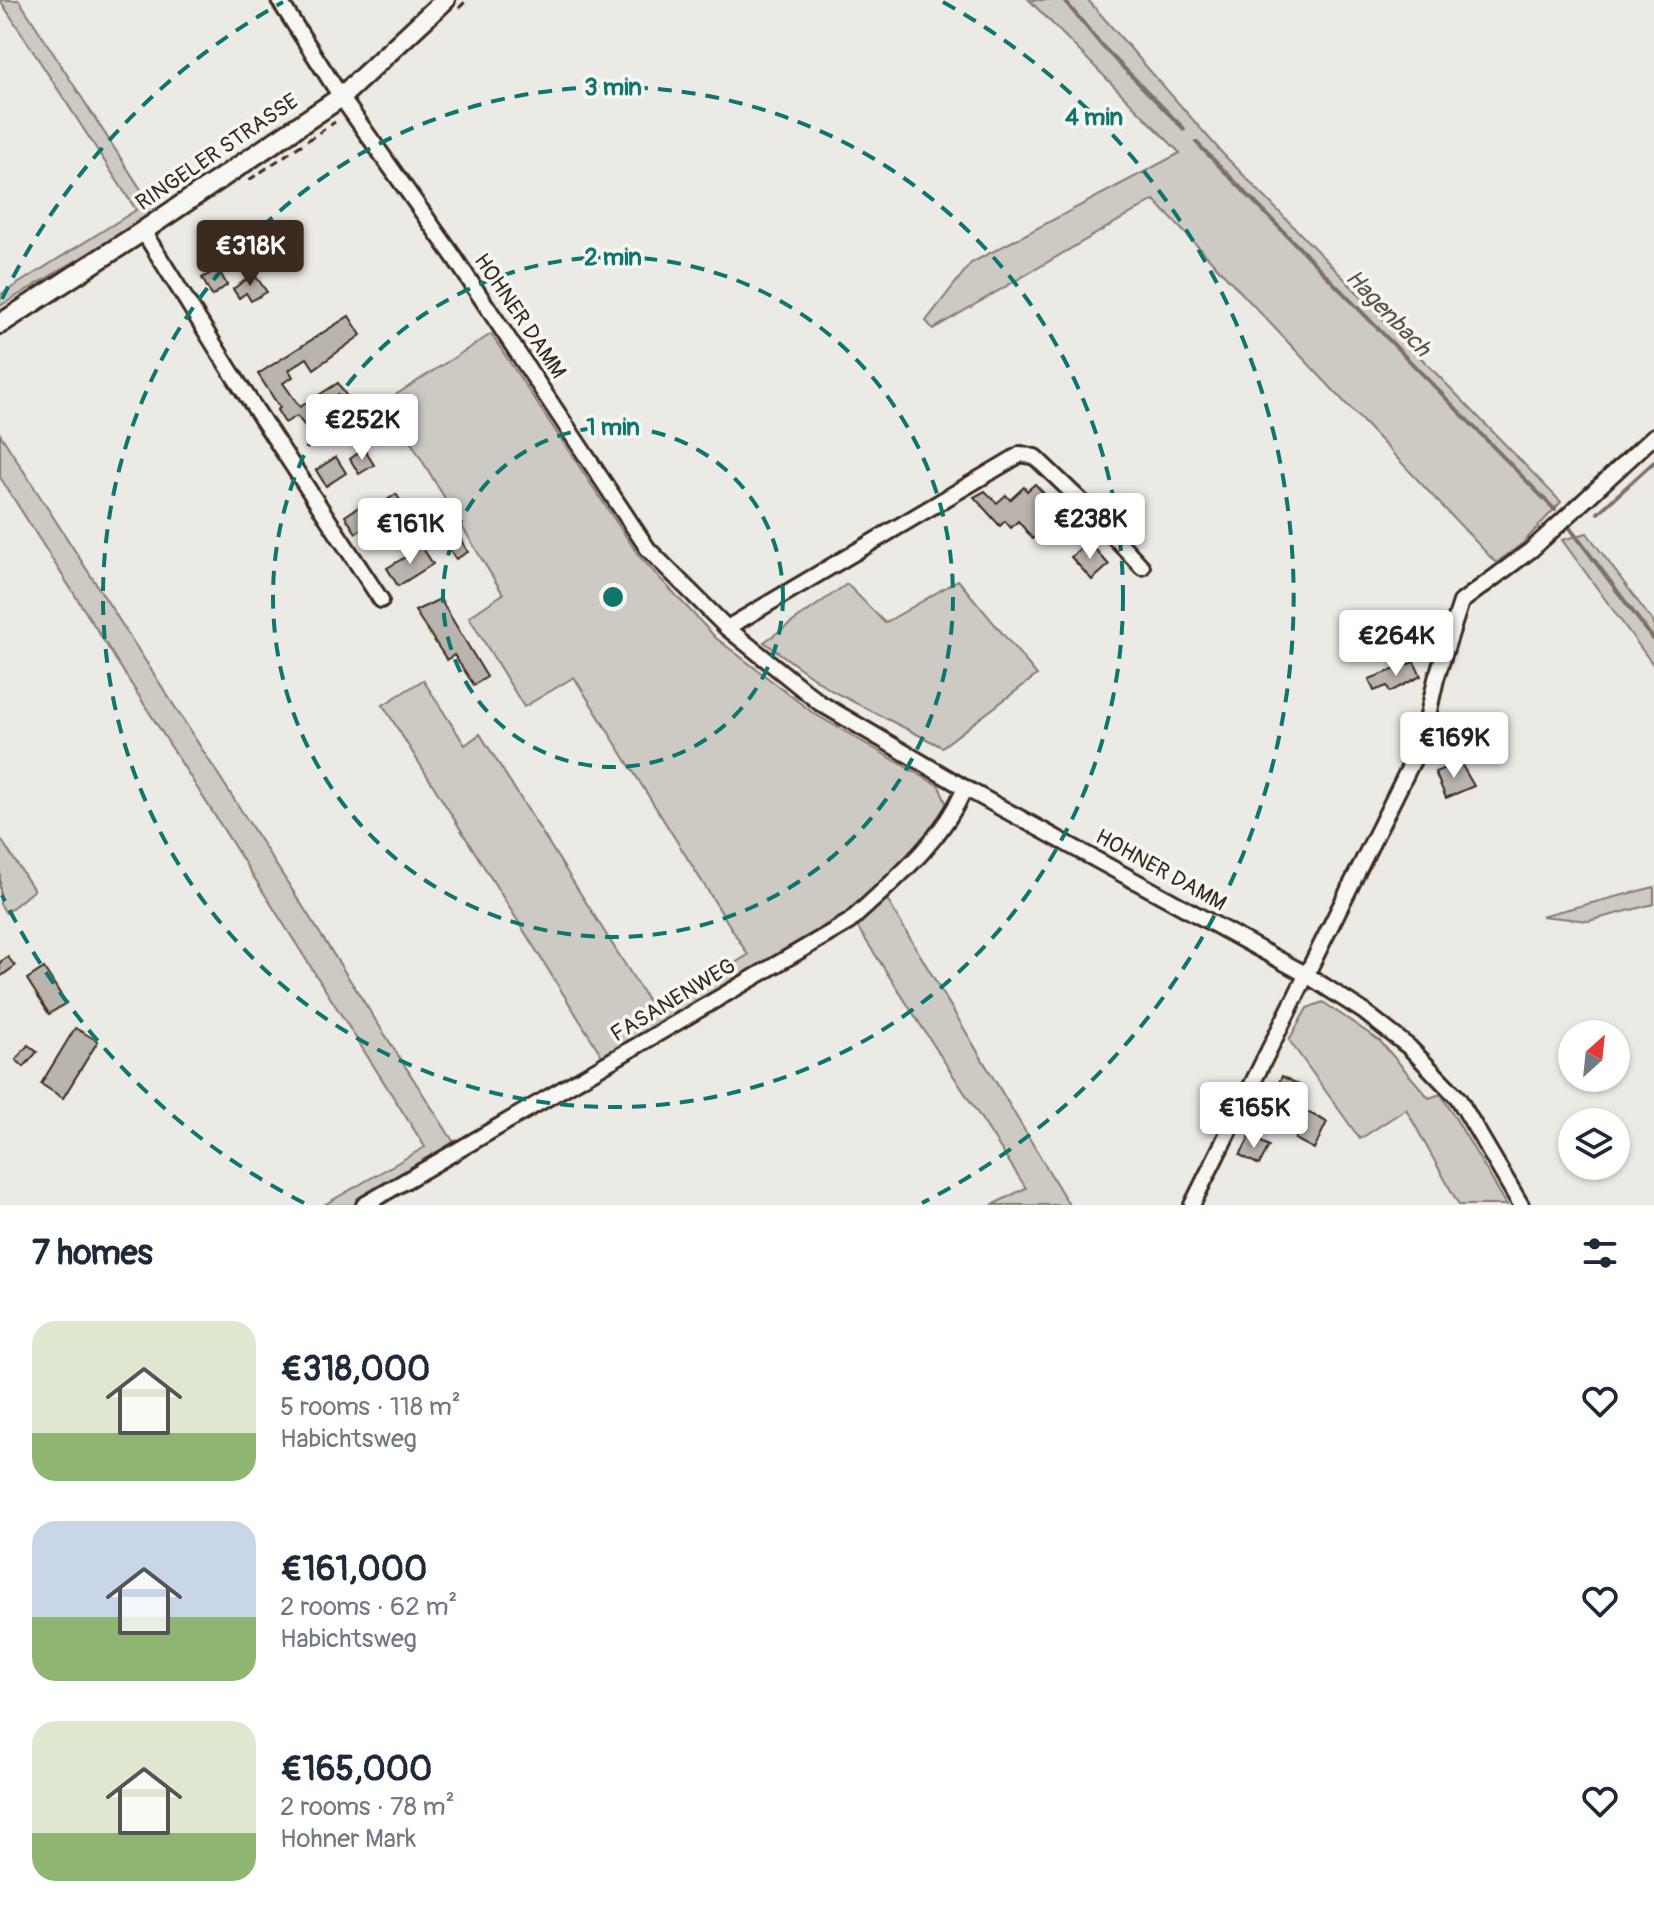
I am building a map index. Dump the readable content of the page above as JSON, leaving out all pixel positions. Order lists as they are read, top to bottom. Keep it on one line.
{"streets":{"street":["RINGELER STRASSE","HOHNER DAMM","FASANENWEG"]},"crossings":[["RINGELER STRASSE","HOHNER DAMM"],["HOHNER DAMM","FASANENWEG"]],"water":["Hagenbach"],"north":"top right","page":{"price":["€318K","€252K","€238K","€161K","€264K","€169K","€165K"],"heading":"7 homes","list":[{"name":"€318,000","note":"5 rooms · 118 m² · Habichtsweg"},{"name":"€161,000","note":"2 rooms · 62 m² · Habichtsweg"},{"name":"€165,000","note":"2 rooms · 78 m² · Hohner Mark"}]},"rings":["3 min","4 min","2 min","1 min"]}
